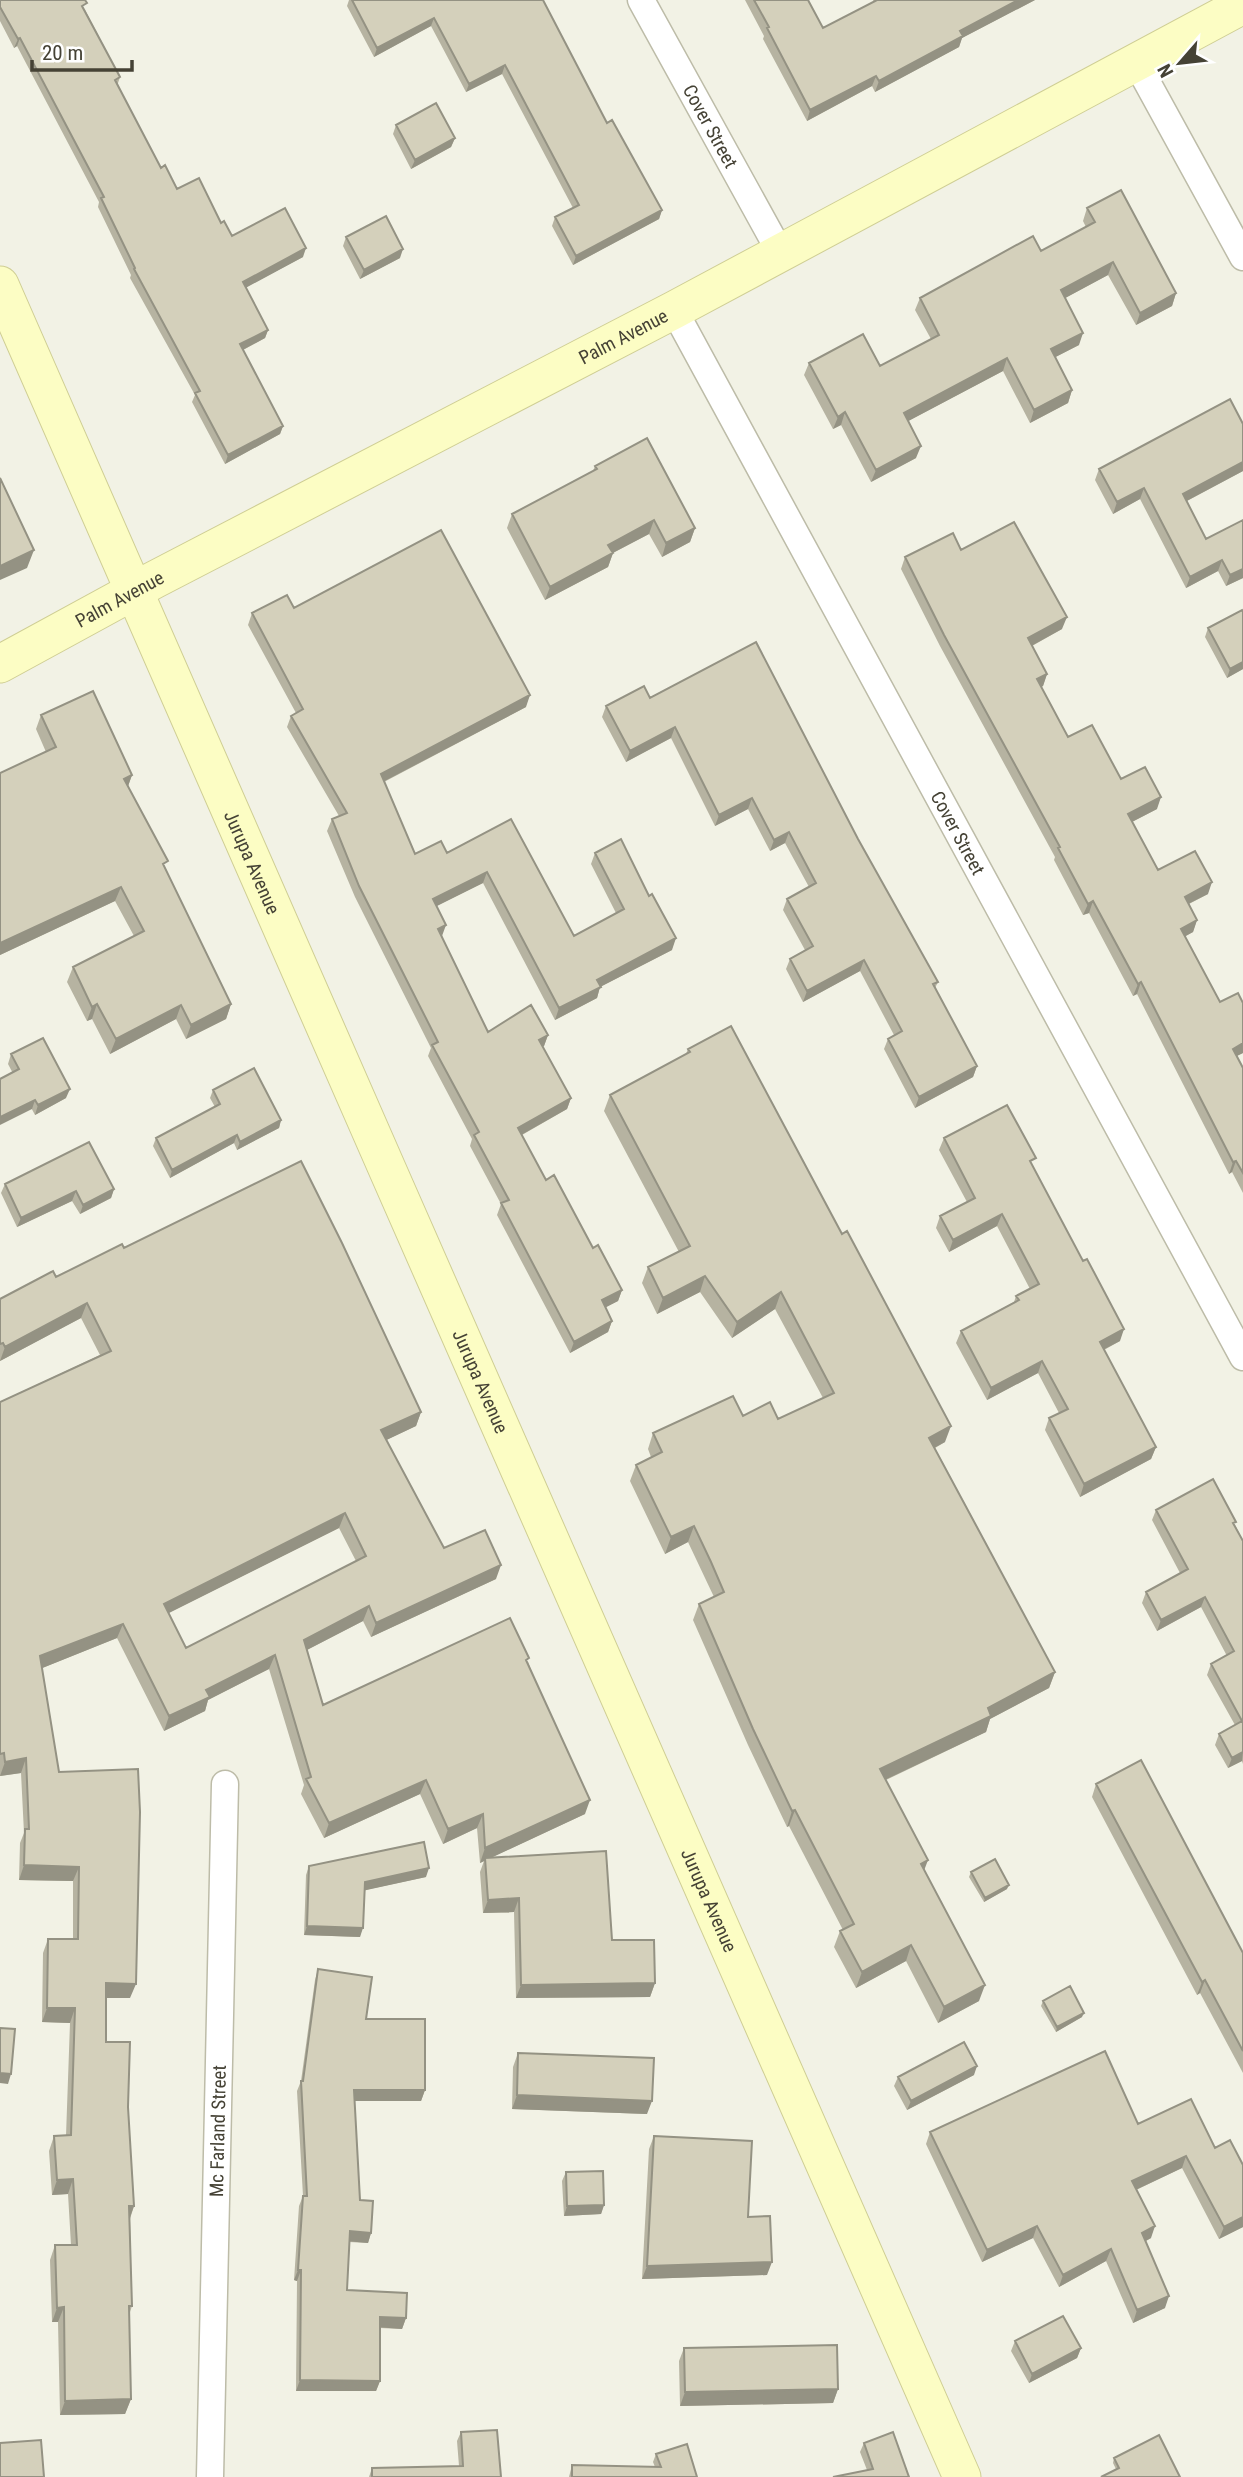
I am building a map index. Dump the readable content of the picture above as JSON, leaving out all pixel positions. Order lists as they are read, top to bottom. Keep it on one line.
{"streets":{"main road":["Palm Avenue","Jurupa Avenue"],"street":["Cover Street","Mc Farland Street"]},"crossings":[["Cover Street","Palm Avenue"],["Palm Avenue","Jurupa Avenue"]],"scale_bar":"20 m","north":"bottom left"}
